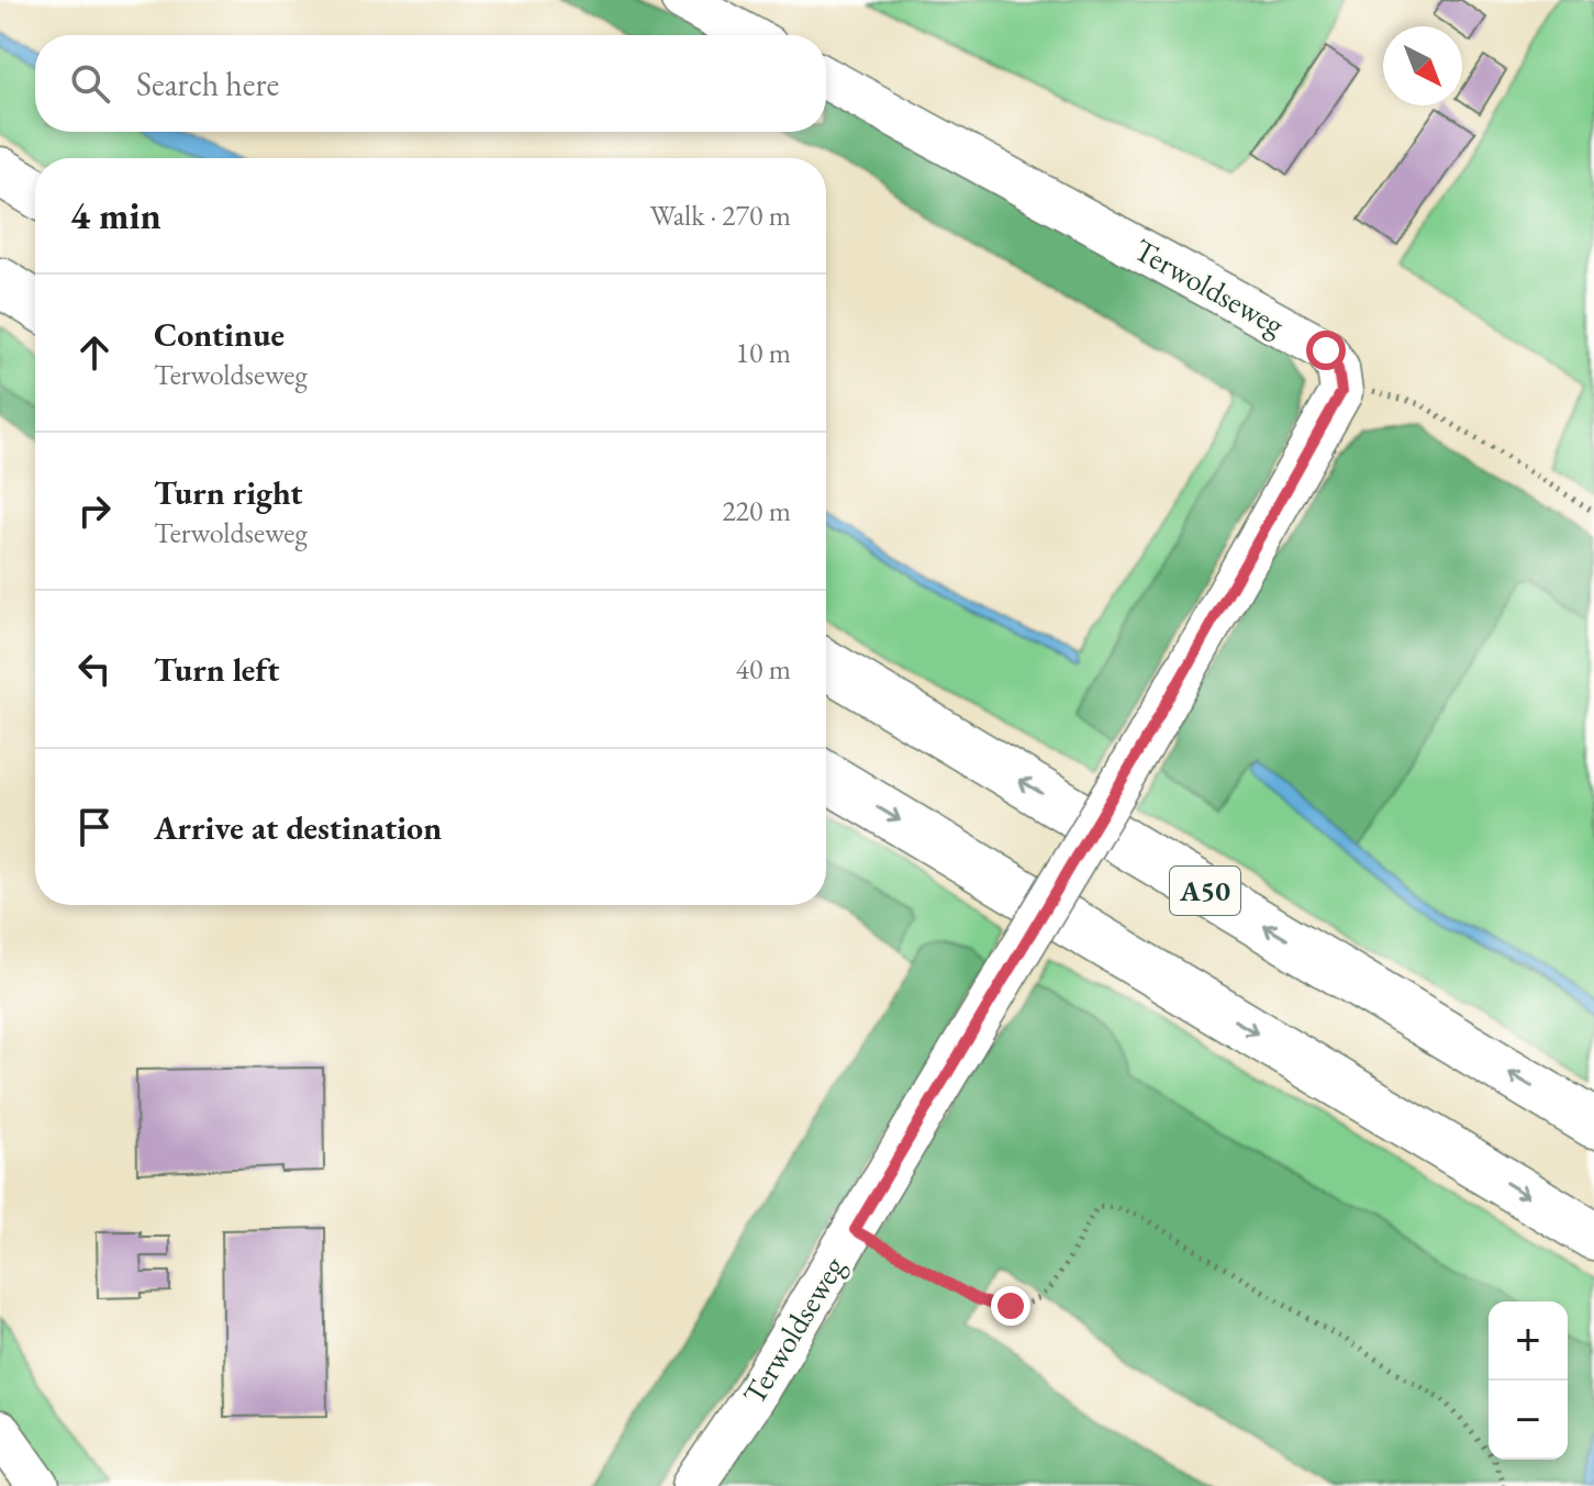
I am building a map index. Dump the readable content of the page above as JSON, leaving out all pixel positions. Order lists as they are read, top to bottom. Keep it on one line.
{"streets":{"highway":["A50"],"street":["Terwoldseweg"]},"north":"bottom right","page":{"search":"Search here","heading":["4 min","Walk · 270 m"],"list":[["Continue","Terwoldseweg","10 m"],["Turn right","Terwoldseweg","220 m"],["Turn left","40 m"],"Arrive at destination"],"map_buttons":["+","−"]}}
